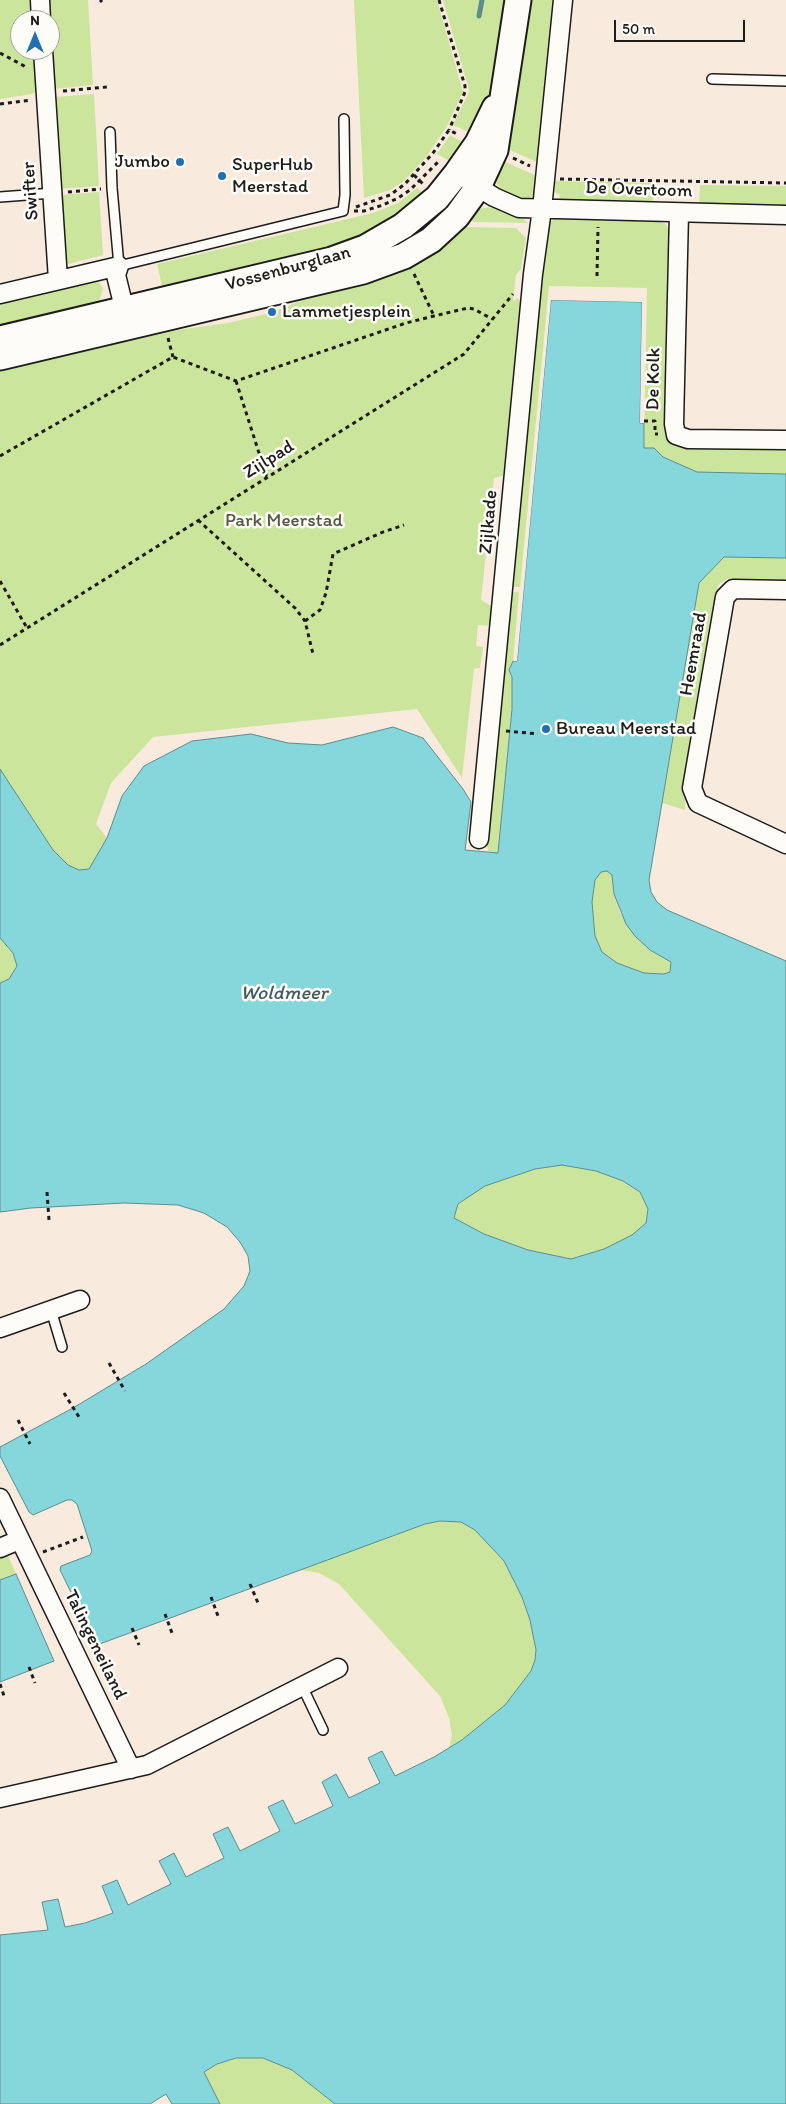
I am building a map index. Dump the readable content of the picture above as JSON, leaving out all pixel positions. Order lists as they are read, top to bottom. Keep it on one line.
{"streets":{"street":["De Overtoom","Swifter","Vossenburglaan","De Kolk","Zijlkade","Heemraad","Talingeneiland"],"path":["Zijlpad"]},"crossings":[["De Overtoom","Vossenburglaan"],["De Overtoom","De Kolk"],["De Overtoom","Zijlkade"],["Zijlpad","Zijlkade"]],"water":["Woldmeer"],"parks":["Park Meerstad"],"places":["Jumbo","SuperHub Meerstad","Lammetjesplein","Bureau Meerstad"],"scale_bar":"50 m","north":"top"}
